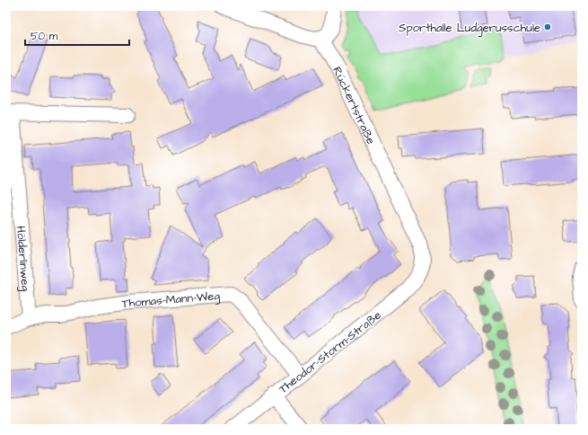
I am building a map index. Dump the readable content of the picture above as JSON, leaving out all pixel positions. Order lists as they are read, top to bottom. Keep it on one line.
{"streets":{"street":["Rückertstraße","Hölderlinweg","Thomas-Mann-Weg","Theodor-Storm-Straße"]},"crossings":[["Rückertstraße","Theodor-Storm-Straße"],["Hölderlinweg","Thomas-Mann-Weg"],["Thomas-Mann-Weg","Theodor-Storm-Straße"]],"places":["Sporthalle Ludgerusschule"],"scale_bar":"50 m"}
